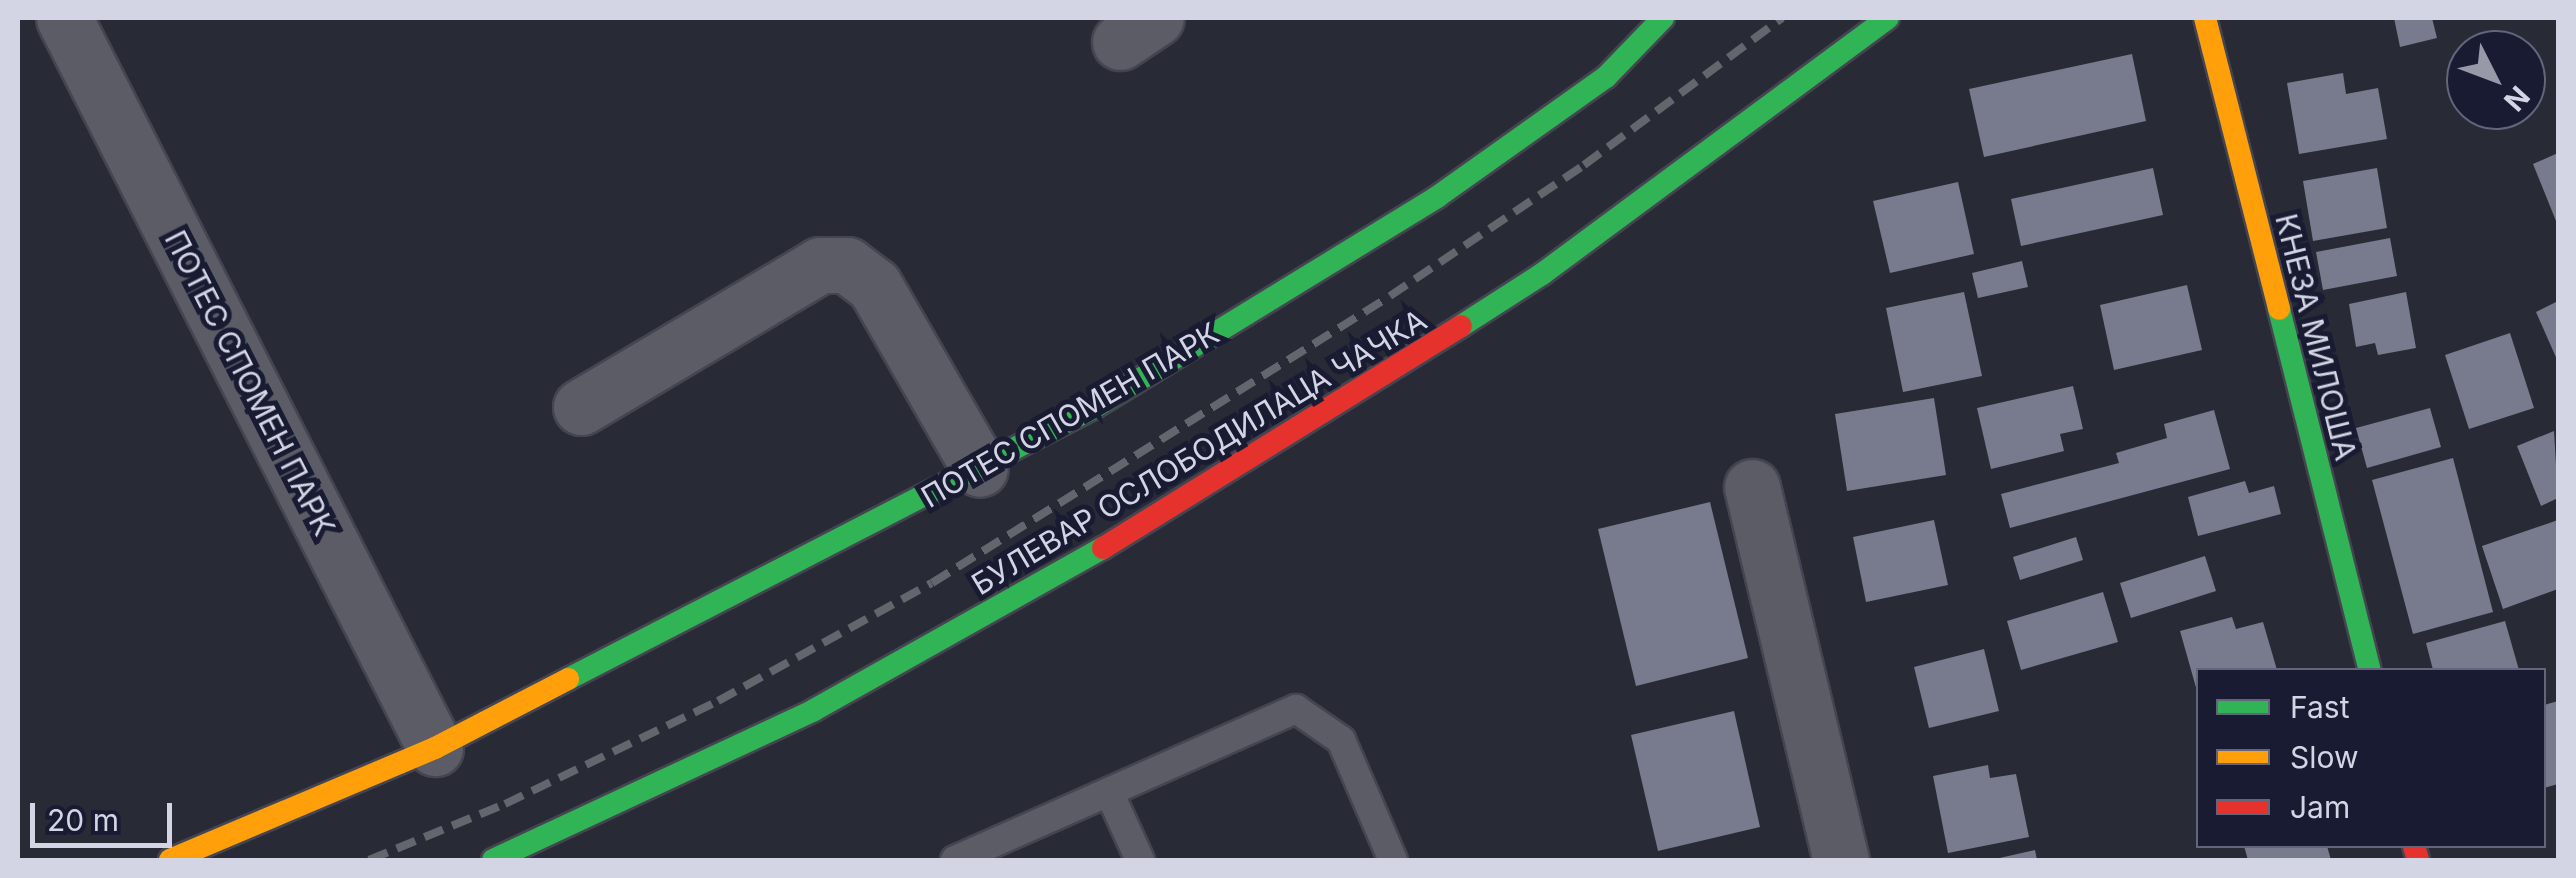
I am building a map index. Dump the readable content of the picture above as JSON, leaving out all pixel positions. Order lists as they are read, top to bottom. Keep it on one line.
{"streets":{"main road":["КНЕЗА МИЛОША","ПОТЕС СПОМЕН ПАРК","БУЛЕВАР ОСЛОБОДИЛАЦА ЧАЧКА"]},"legend":["Fast","Slow","Jam"],"scale_bar":"20 m","north":"bottom right"}
